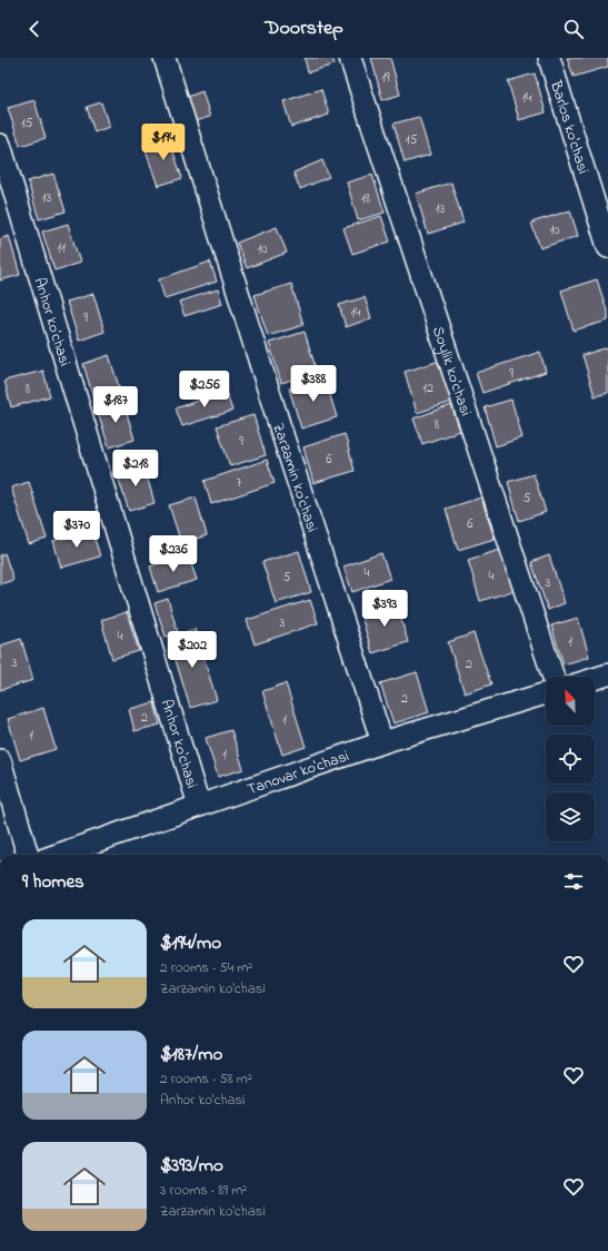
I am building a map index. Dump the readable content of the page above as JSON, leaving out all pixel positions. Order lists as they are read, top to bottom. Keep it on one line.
{"streets":{"street":["Barlos ko'chasi","Anhor ko'chasi","Soylik ko'chasi","Zarzamin ko'chasi","Tanovar ko'chasi"]},"crossings":[["Anhor ko'chasi","Tanovar ko'chasi"],["Zarzamin ko'chasi","Tanovar ko'chasi"]],"house_numbers":["19","14","15","15","13","18","13","10","11","10","14","9","9","12","8","8","9","6","7","5","6","4","4","5","3","3","4","1","3","2","2","2","1","1","1"],"north":"top left","page":{"header":"Doorstep","price":["$194","$388","$256","$187","$218","$370","$236","$393","$202"],"heading":"9 homes","list":[{"name":"$194/mo","note":"2 rooms · 54 m² · Zarzamin ko'chasi"},{"name":"$187/mo","note":"2 rooms · 58 m² · Anhor ko'chasi"},{"name":"$393/mo","note":"3 rooms · 89 m² · Zarzamin ko'chasi"}]}}
